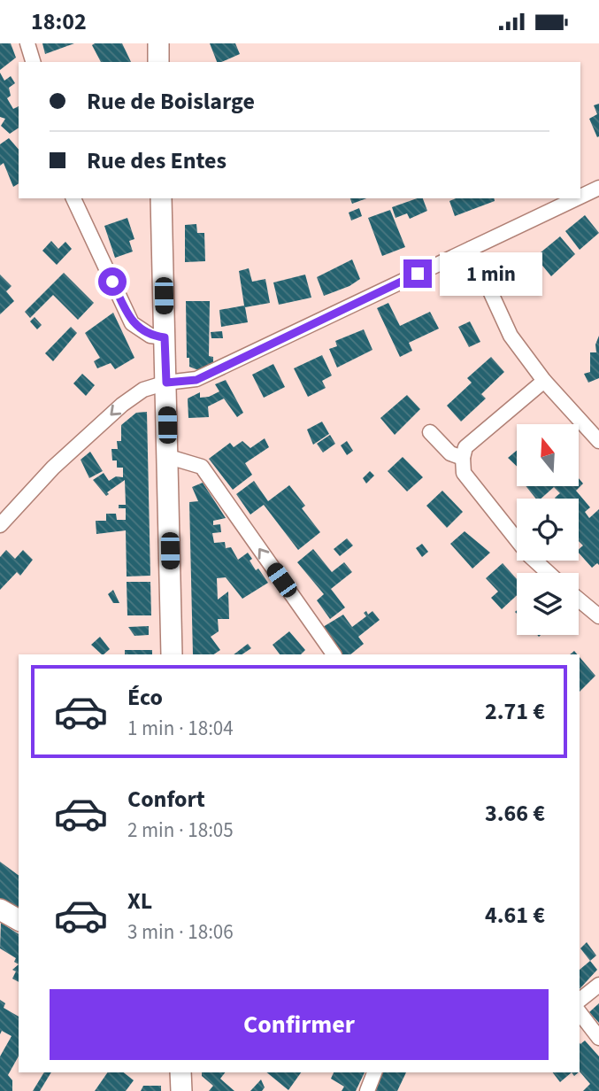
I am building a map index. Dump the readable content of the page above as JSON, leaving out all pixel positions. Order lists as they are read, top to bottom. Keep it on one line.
{"north":"top","page":{"status":"18:02","banner":["Rue de Boislarge","Rue des Entes"],"bubble":"1 min","list":[{"name":"Éco","note":"1 min · 18:04","value":"2.71 €"},{"name":"Confort","note":"2 min · 18:05","value":"3.66 €"},{"name":"XL","note":"3 min · 18:06","value":"4.61 €"}],"buttons":"Confirmer"}}
